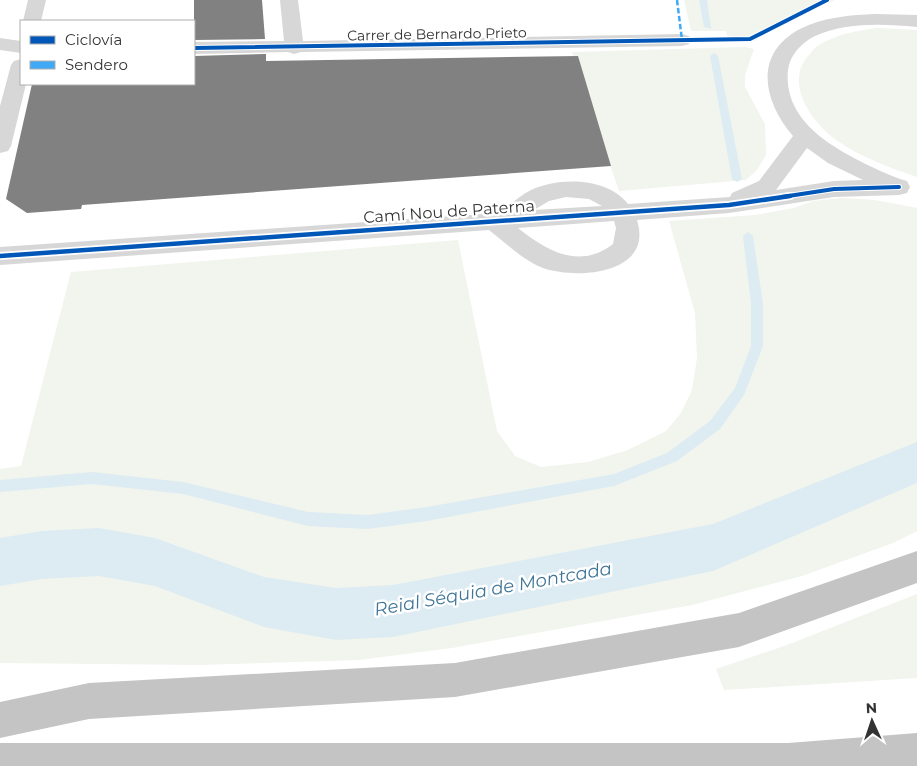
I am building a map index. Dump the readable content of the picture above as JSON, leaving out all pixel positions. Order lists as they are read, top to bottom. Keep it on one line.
{"streets":{"street":["Carrer de Bernardo Prieto","Camí Nou de Paterna"]},"water":["Reial Séquia de Montcada"],"legend":["Ciclovía","Sendero"],"north":"top"}
